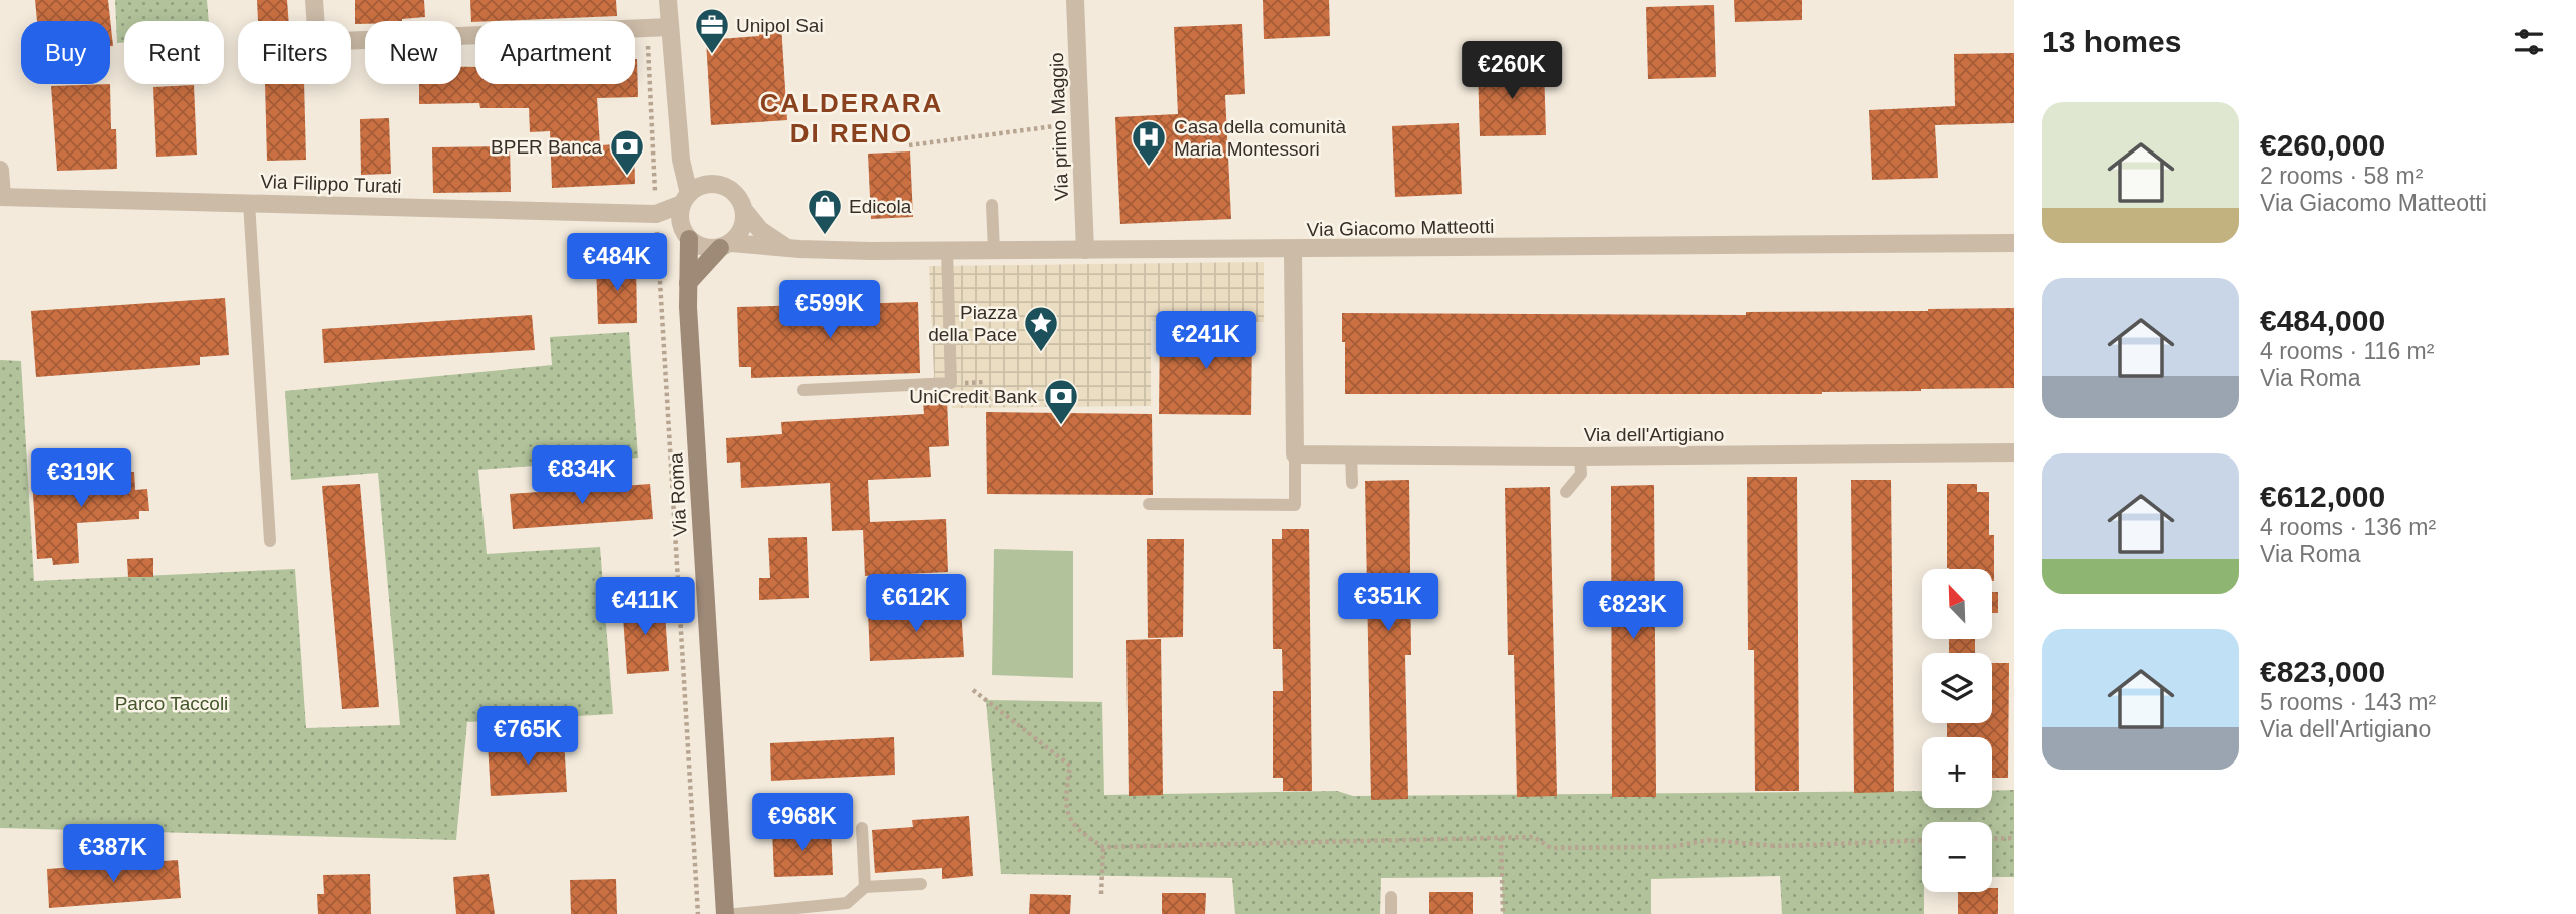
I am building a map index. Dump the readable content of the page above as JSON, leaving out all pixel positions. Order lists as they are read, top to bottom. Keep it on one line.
{"streets":{"street":["Via primo Maggio","Via Filippo Turati","Via Giacomo Matteotti","Via dell'Artigiano","Via Roma"]},"crossings":[["Via primo Maggio","Via Giacomo Matteotti"],["Via Filippo Turati","Via Giacomo Matteotti"],["Via Filippo Turati","Via Roma"],["Via Giacomo Matteotti","Via Roma"]],"districts":["CALDERARA DI RENO"],"parks":["Parco Taccoli"],"places":{"office":["Unipol Sai"],"hospital":["Casa della comunità Maria Montessori"],"bank":["BPER Banca","UniCredit Bank"],"shop":["Edicola"],"place":["Piazza della Pace"]},"north":"top left","page":{"heading":"13 homes","chip":["Buy","Rent","Filters","New","Apartment"],"price":["€260K","€484K","€599K","€241K","€834K","€319K","€351K","€612K","€411K","€823K","€765K","€968K","€387K"],"list":[{"name":"€260,000","note":"2 rooms · 58 m² · Via Giacomo Matteotti"},{"name":"€484,000","note":"4 rooms · 116 m² · Via Roma"},{"name":"€612,000","note":"4 rooms · 136 m² · Via Roma"},{"name":"€823,000","note":"5 rooms · 143 m² · Via dell'Artigiano"}],"map_buttons":["+","−"]}}
